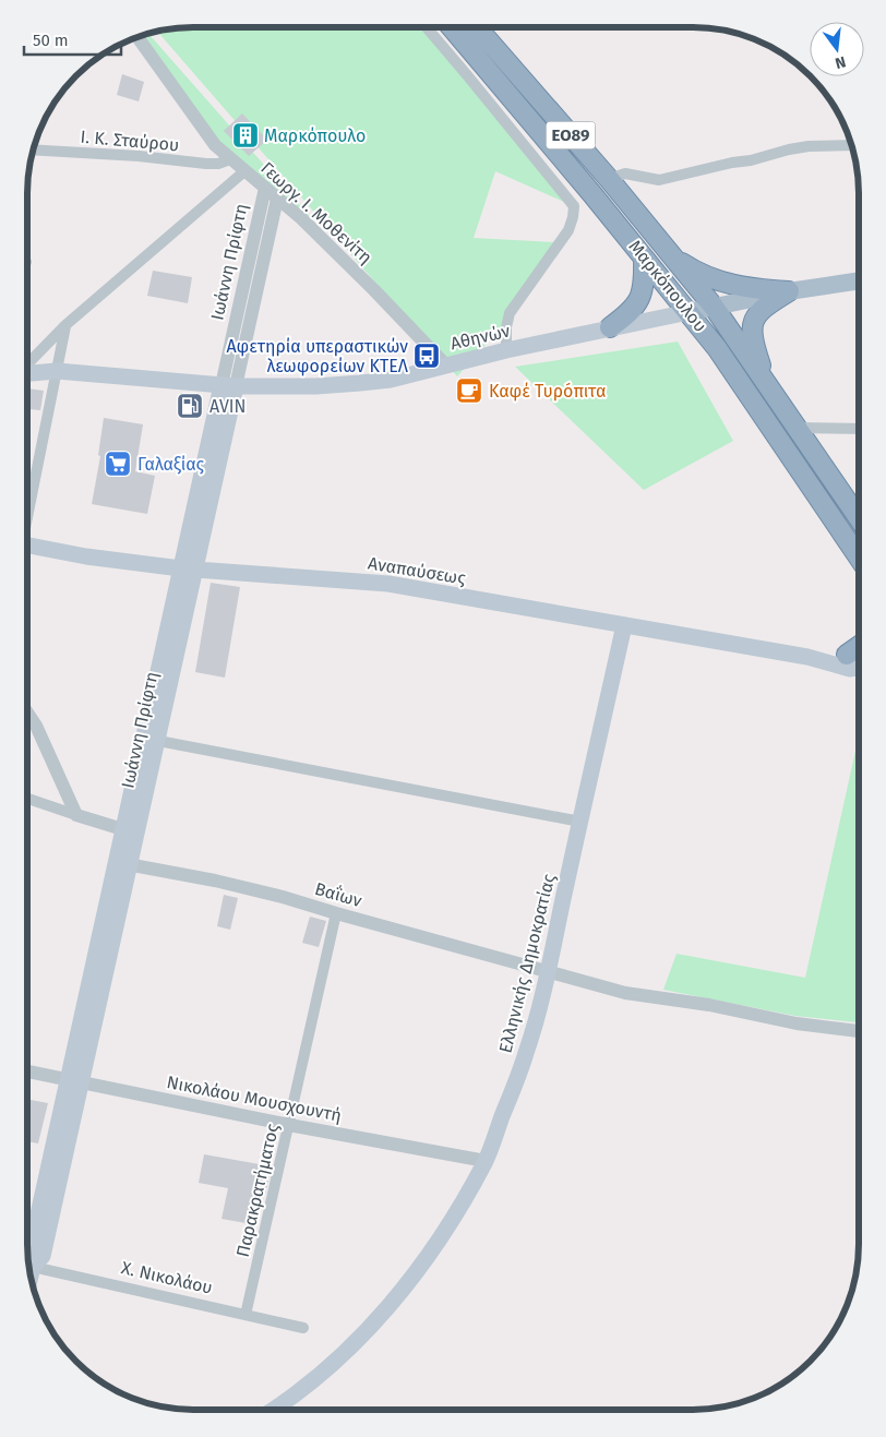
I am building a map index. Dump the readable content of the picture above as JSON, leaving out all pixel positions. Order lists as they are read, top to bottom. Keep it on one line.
{"streets":{"highway":["ΕΟ89","Μαρκόπουλου"],"main road":["Ιωάννη Πρίφτη","Αθηνών","Αναπαύσεως","Ελληνικής Δημοκρατίας"],"street":["Ι. Κ. Σταύρου","Γεωργ. Ι. Μοθενίτη","Βαΐων","Νικολάου Μουσχουντή","Παρακρατήματος","Χ. Νικολάου"]},"crossings":[["ΕΟ89","Μαρκόπουλου"],["ΕΟ89","Αθηνών"],["Ι. Κ. Σταύρου","Γεωργ. Ι. Μοθενίτη"],["Γεωργ. Ι. Μοθενίτη","Ιωάννη Πρίφτη"],["Γεωργ. Ι. Μοθενίτη","Αθηνών"],["Ιωάννη Πρίφτη","Αθηνών"],["Ιωάννη Πρίφτη","Αναπαύσεως"],["Ιωάννη Πρίφτη","Βαΐων"],["Ιωάννη Πρίφτη","Νικολάου Μουσχουντή"],["Μαρκόπουλου","Αθηνών"],["Αναπαύσεως","Ελληνικής Δημοκρατίας"],["Βαΐων","Ελληνικής Δημοκρατίας"],["Βαΐων","Παρακρατήματος"],["Ελληνικής Δημοκρατίας","Νικολάου Μουσχουντή"],["Νικολάου Μουσχουντή","Παρακρατήματος"],["Παρακρατήματος","Χ. Νικολάου"]],"places":{"building":["Μαρκόπουλο"],"bus stop":["Αφετηρία υπεραστικών λεωφορείων ΚΤΕΛ"],"cafe":["Καφέ Τυρóπιτα"],"fuel station":["AVIN"],"supermarket":["Γαλαξίας"]},"scale_bar":"50 m","north":"bottom"}
